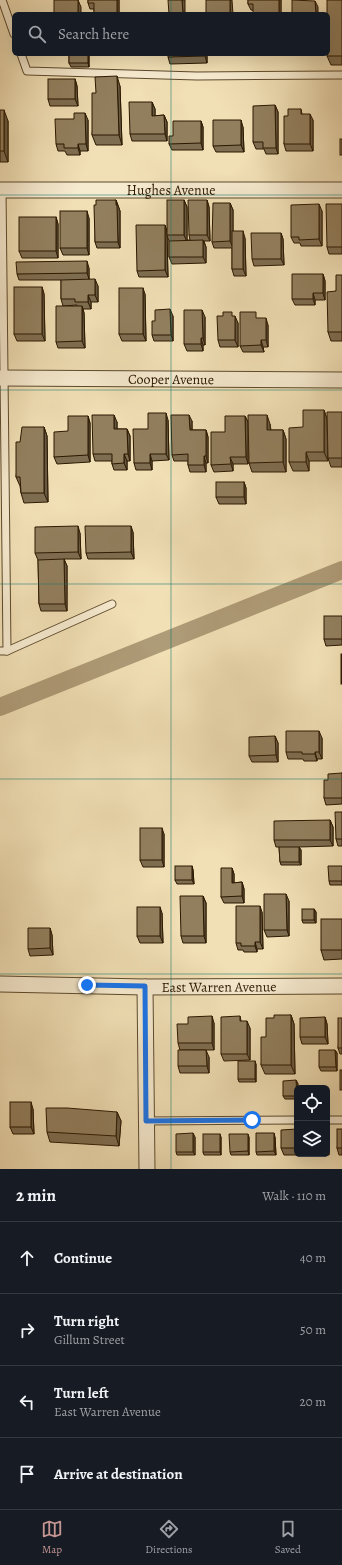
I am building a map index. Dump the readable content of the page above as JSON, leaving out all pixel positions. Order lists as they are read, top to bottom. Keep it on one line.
{"streets":{"street":["Hughes Avenue","Cooper Avenue","East Warren Avenue"]},"page":{"search":"Search here","heading":["2 min","Walk · 110 m"],"list":[["Continue","40 m"],["Turn right","Gillum Street","50 m"],["Turn left","East Warren Avenue","20 m"],"Arrive at destination"],"nav":["Map","Directions","Saved"]}}
